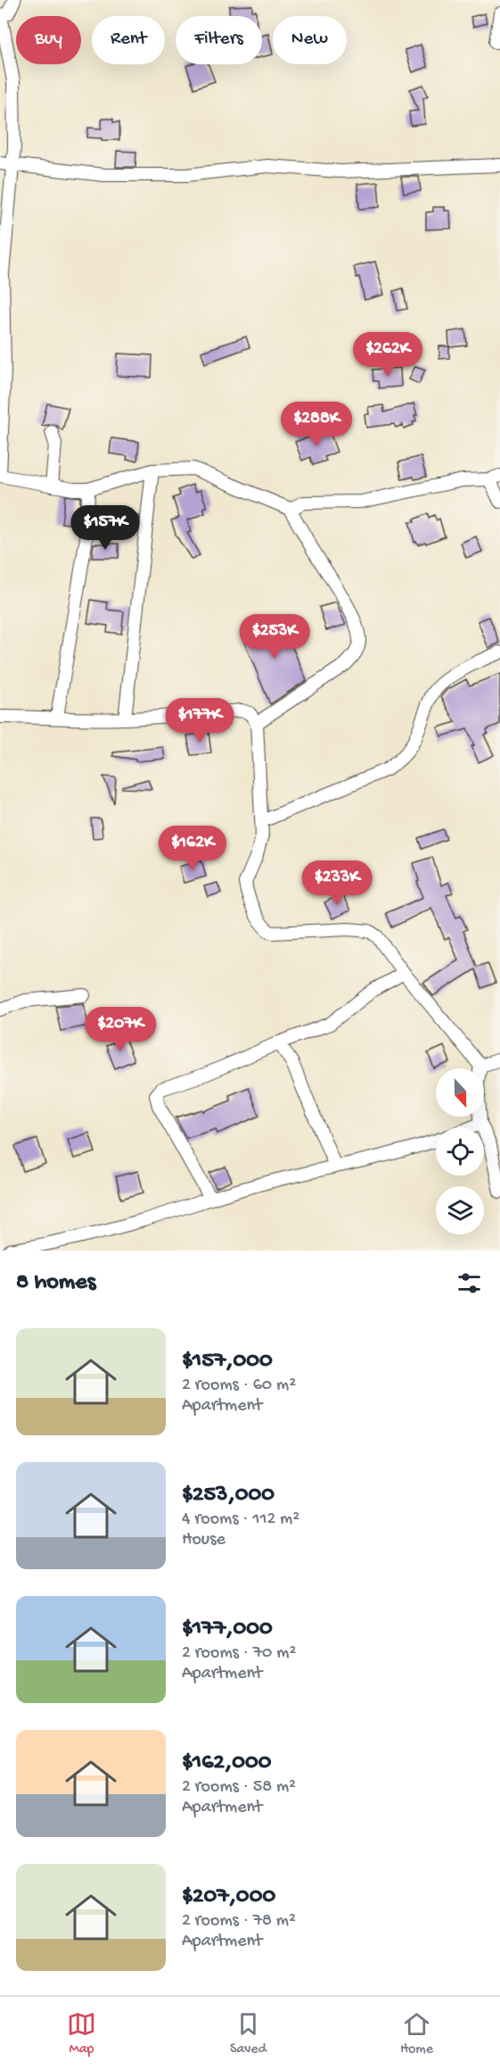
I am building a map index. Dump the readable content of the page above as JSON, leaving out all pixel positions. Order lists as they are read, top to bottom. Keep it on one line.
{"north":"bottom","page":{"chip":["Buy","Rent","Filters","New"],"price":["$262K","$288K","$157K","$253K","$177K","$162K","$233K","$207K"],"heading":"8 homes","list":[{"name":"$157,000","note":"2 rooms · 60 m² · Apartment"},{"name":"$253,000","note":"4 rooms · 112 m² · House"},{"name":"$177,000","note":"2 rooms · 70 m² · Apartment"},{"name":"$162,000","note":"2 rooms · 58 m² · Apartment"},{"name":"$207,000","note":"2 rooms · 78 m² · Apartment"}],"tabs":["Map","Saved","Home"]}}
